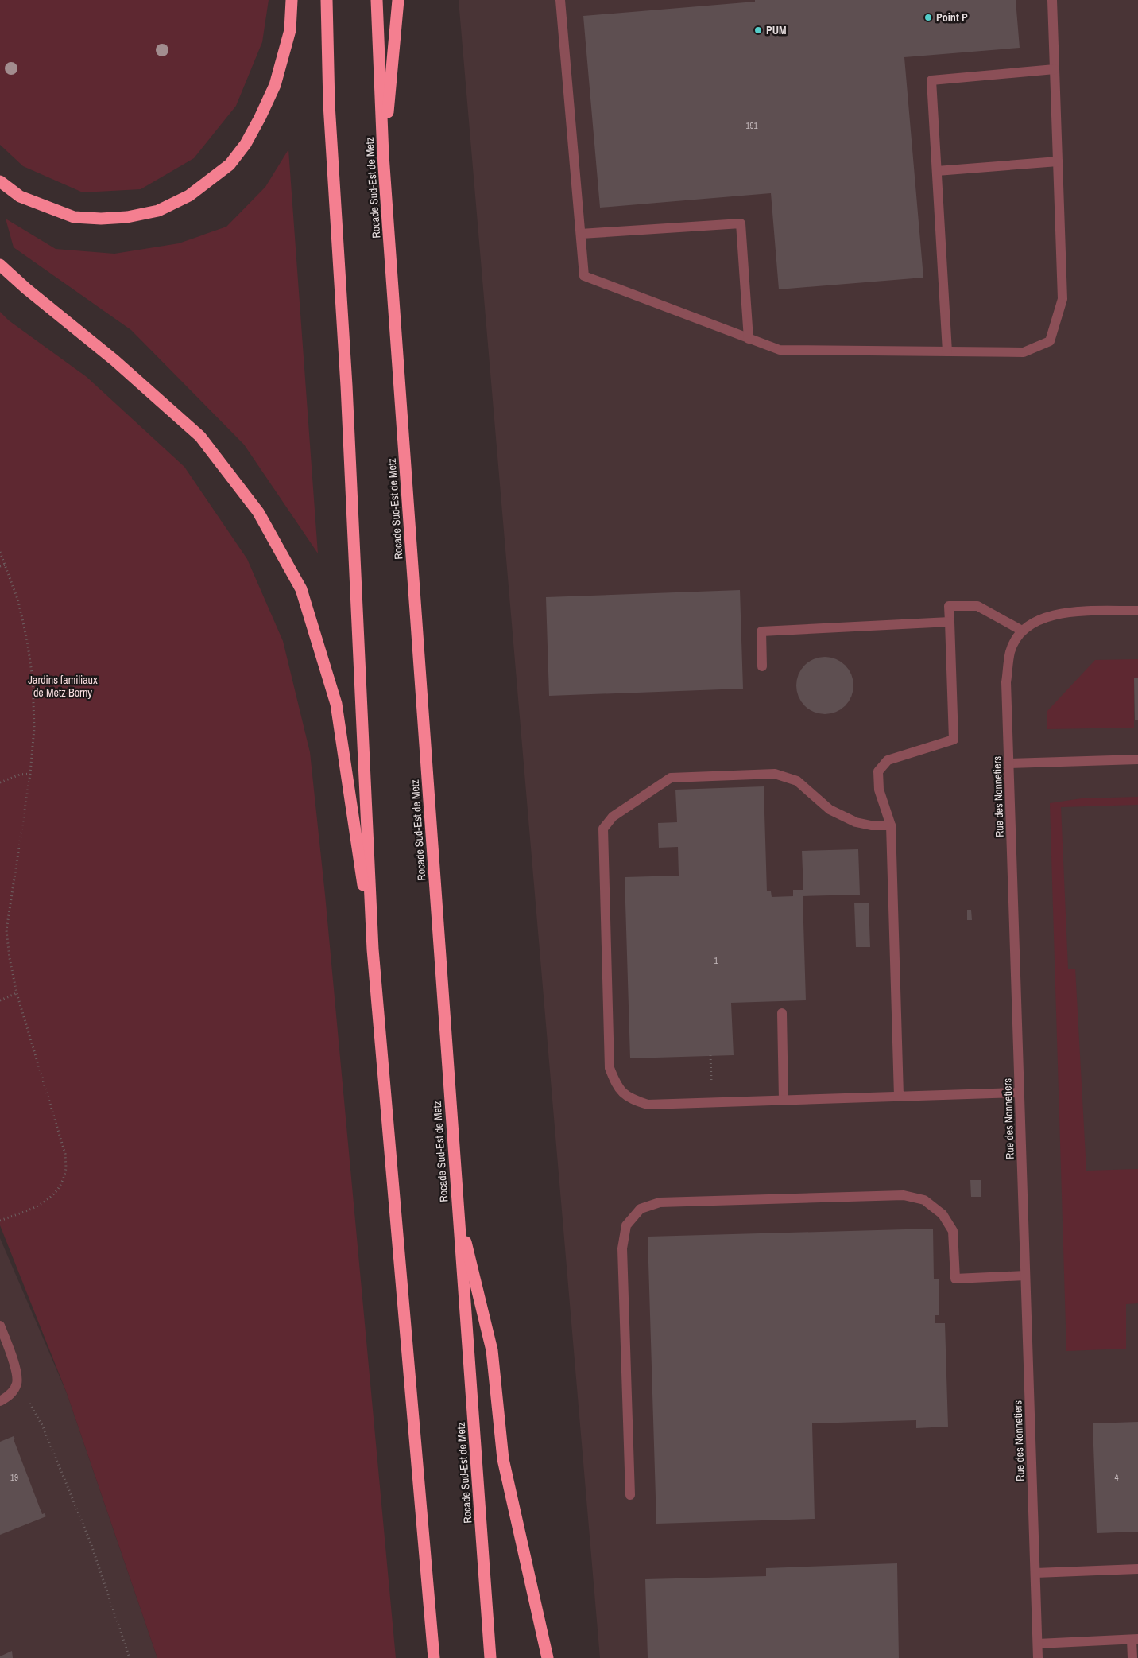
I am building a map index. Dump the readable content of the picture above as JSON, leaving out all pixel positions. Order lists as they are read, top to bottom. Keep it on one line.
{"streets":{"highway":["Rocade Sud-Est de Metz"],"street":["Rue des Nonnetiers"]},"parks":["Jardins familiaux de Metz Borny"],"places":["Point P","PUM"],"house_numbers":["191","1","19","4"]}
